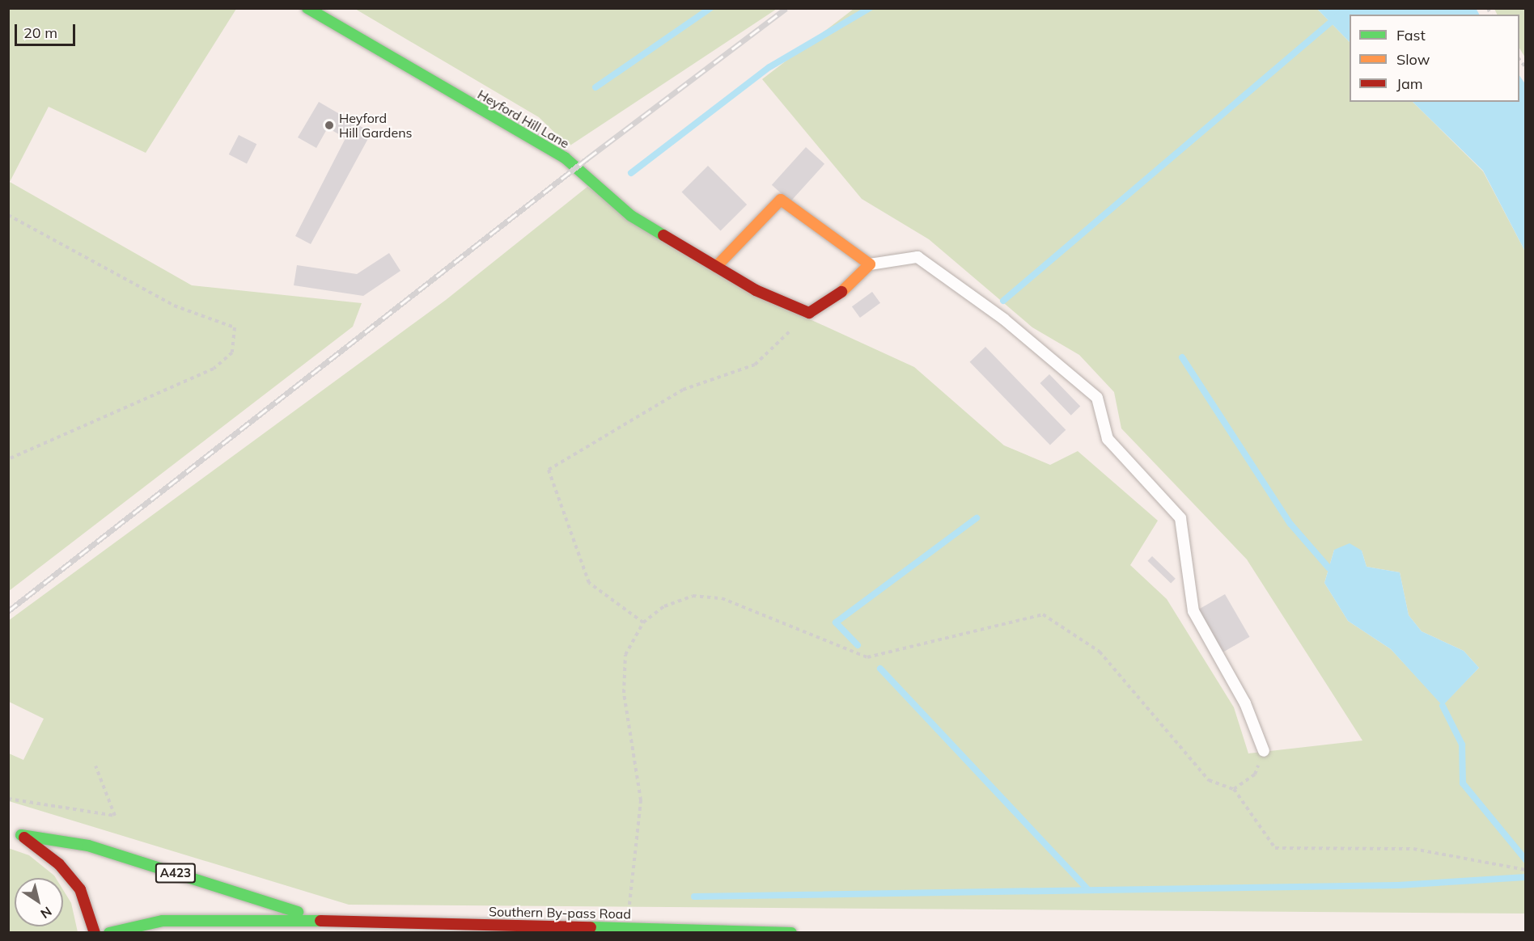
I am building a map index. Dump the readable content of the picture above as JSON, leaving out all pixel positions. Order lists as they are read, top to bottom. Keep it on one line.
{"streets":{"main road":["Heyford Hill Lane","A423","Southern By-pass Road"]},"places":["Heyford Hill Gardens"],"legend":["Fast","Slow","Jam"],"scale_bar":"20 m","north":"bottom right"}
